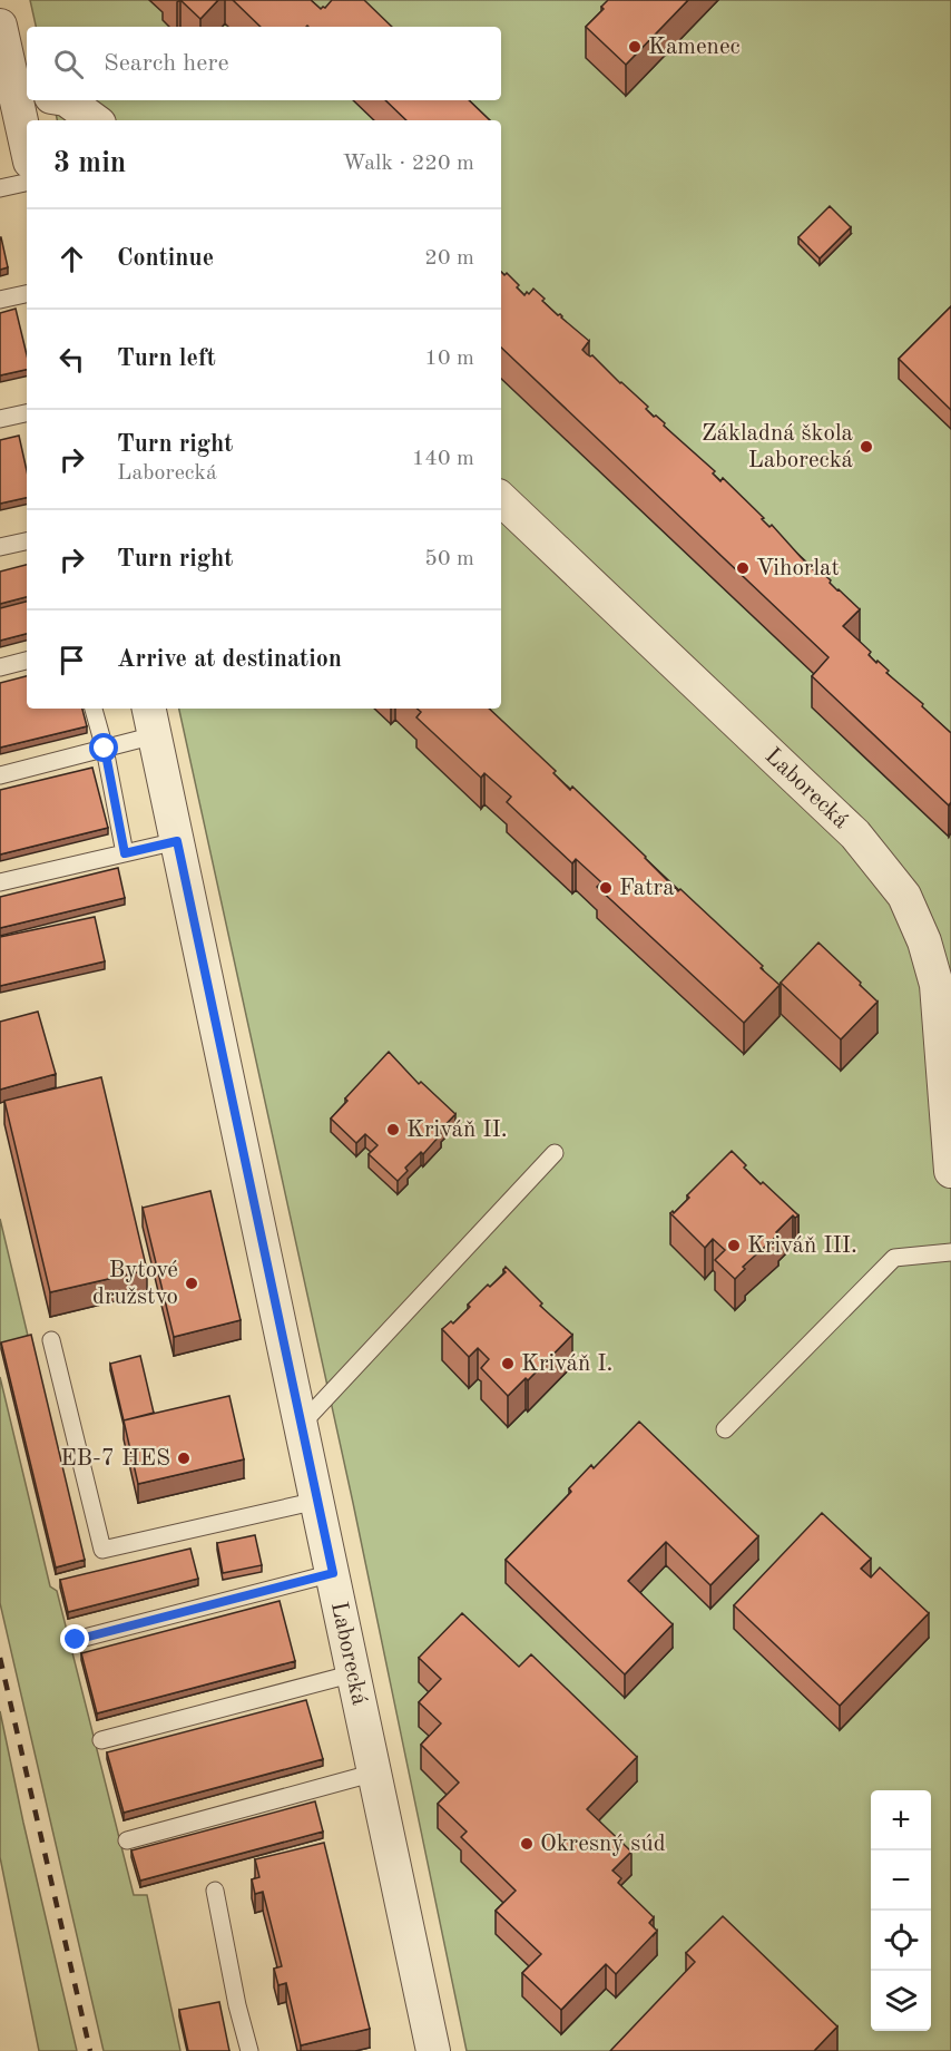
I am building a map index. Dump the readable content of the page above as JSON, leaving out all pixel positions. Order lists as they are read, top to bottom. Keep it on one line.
{"streets":{"street":["Laborecká"]},"places":["Kamenec","Základná škola Laborecká","Vihorlat","Fatra","Kriváň II.","Kriváň III.","Bytové družstvo","Kriváň I.","EB-7 HES","Okresný súd"],"page":{"search":"Search here","heading":["3 min","Walk · 220 m"],"list":[["Continue","20 m"],["Turn left","10 m"],["Turn right","Laborecká","140 m"],["Turn right","50 m"],"Arrive at destination"],"map_buttons":["+","−"]}}
